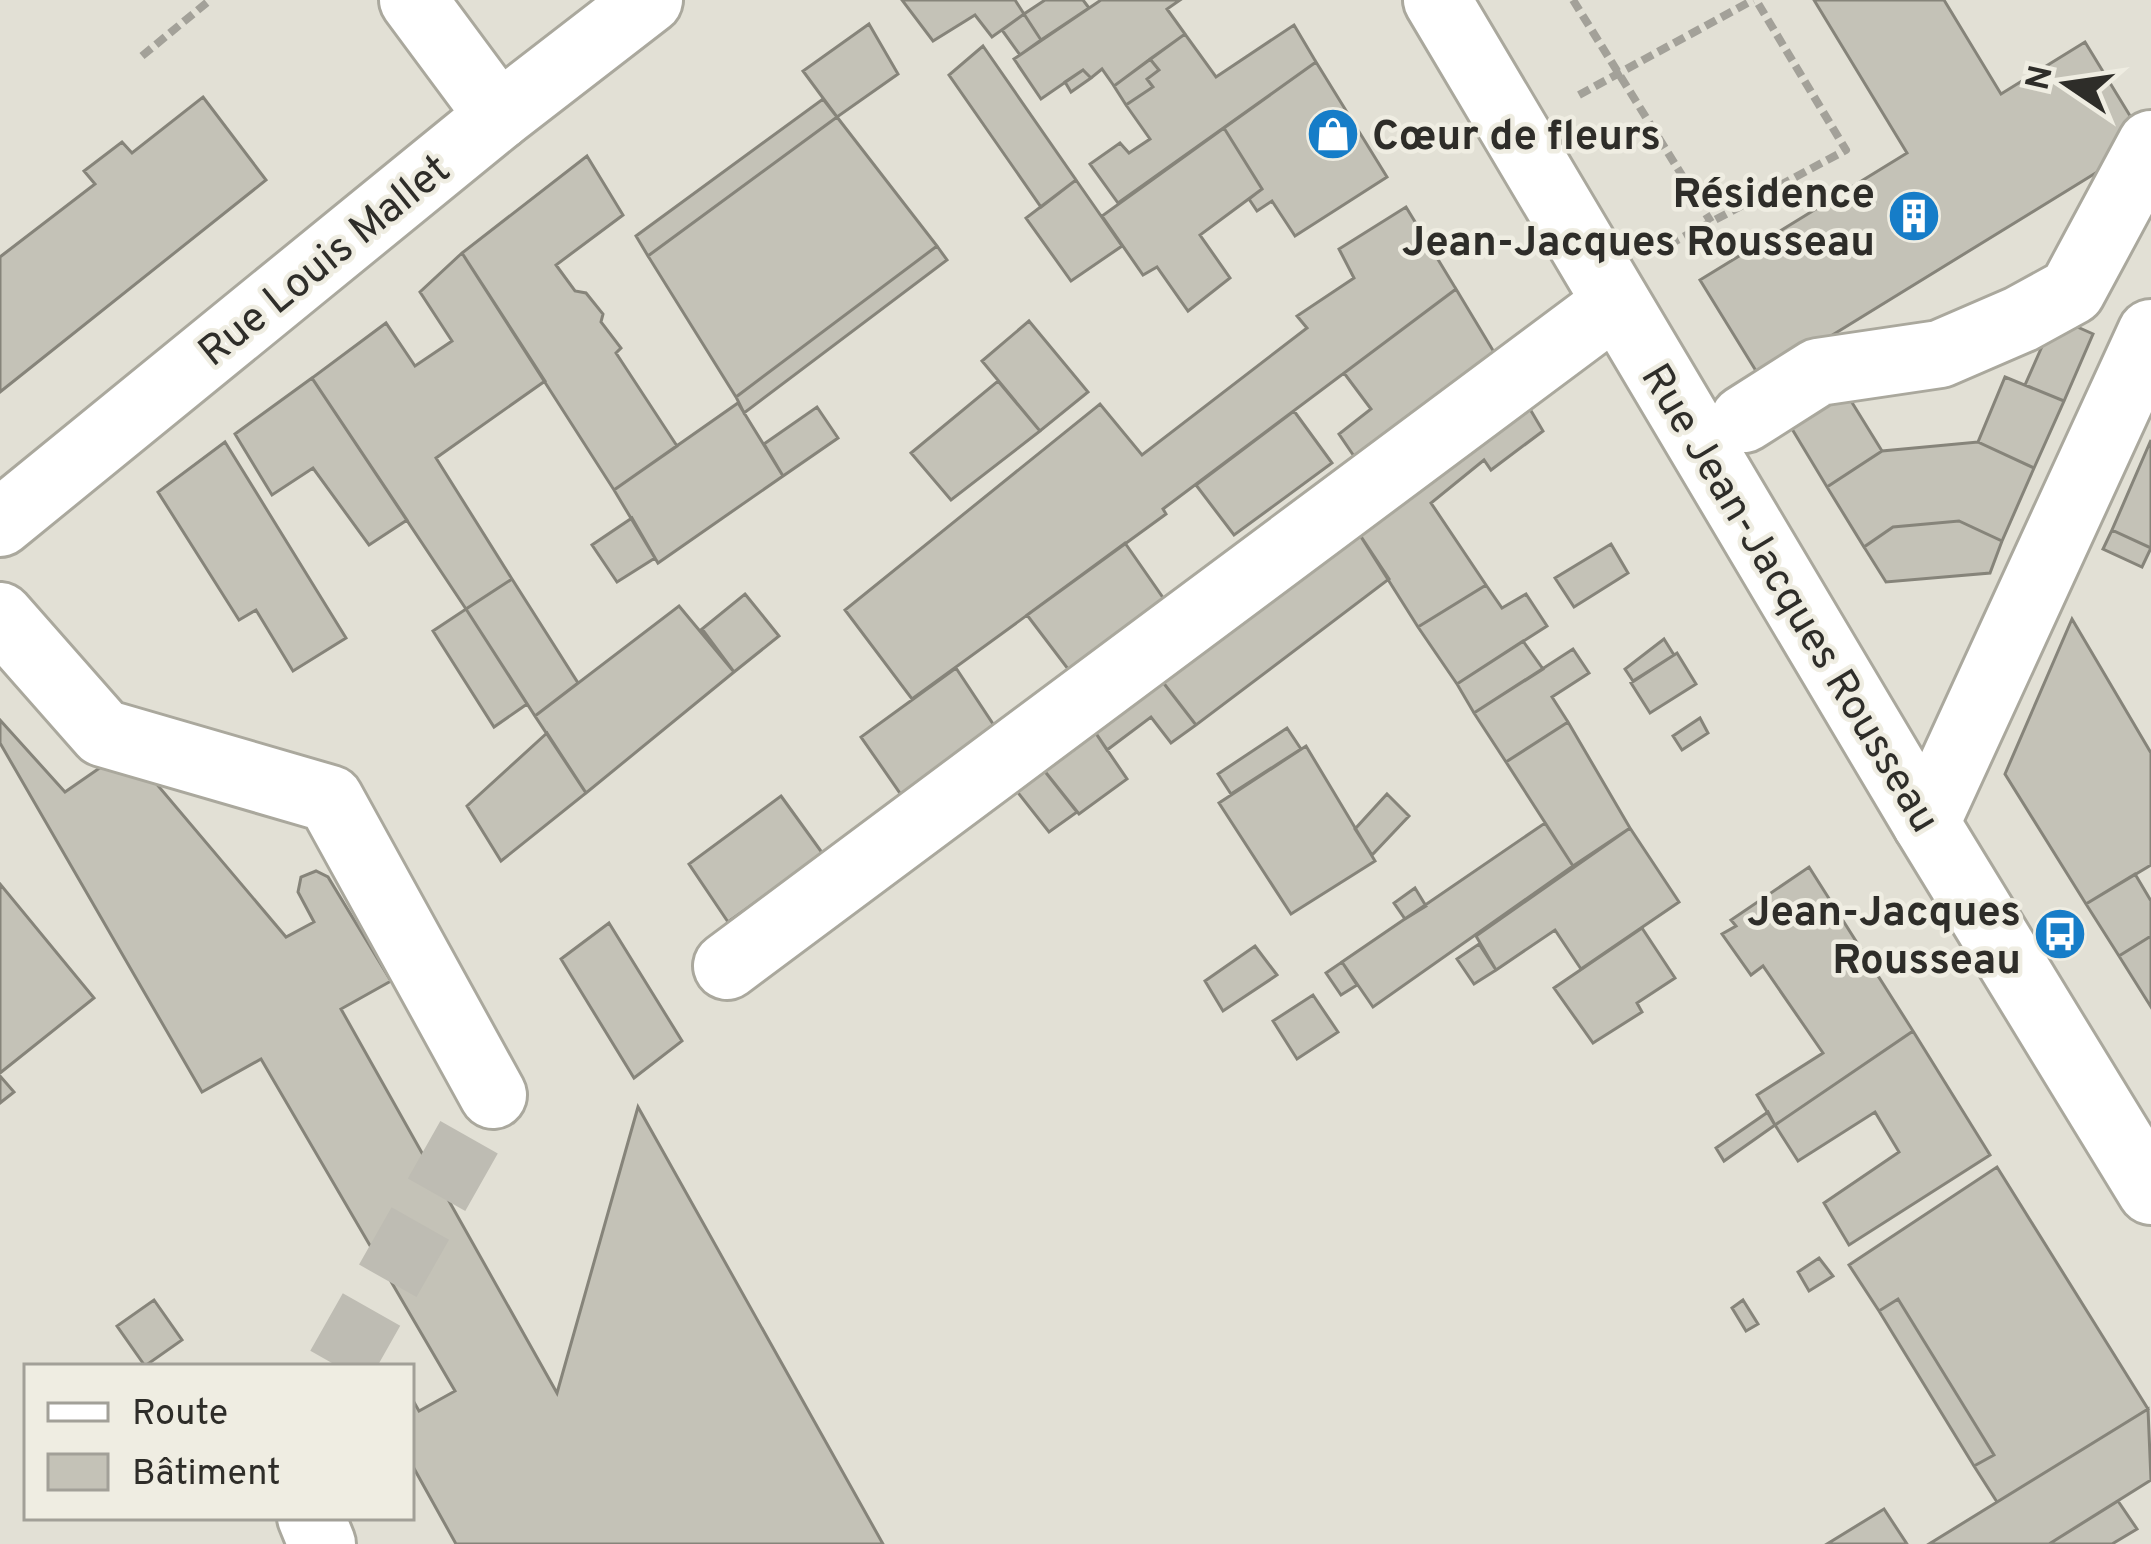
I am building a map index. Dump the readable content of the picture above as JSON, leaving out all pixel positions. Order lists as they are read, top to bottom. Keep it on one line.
{"streets":{"main road":["Rue Louis Mallet","Rue Jean-Jacques Rousseau"]},"places":{"shop":["Cœur de fleurs"],"building":["Résidence Jean-Jacques Rousseau"],"bus stop":["Jean-Jacques Rousseau"]},"legend":["Route","Bâtiment"],"north":"left"}
